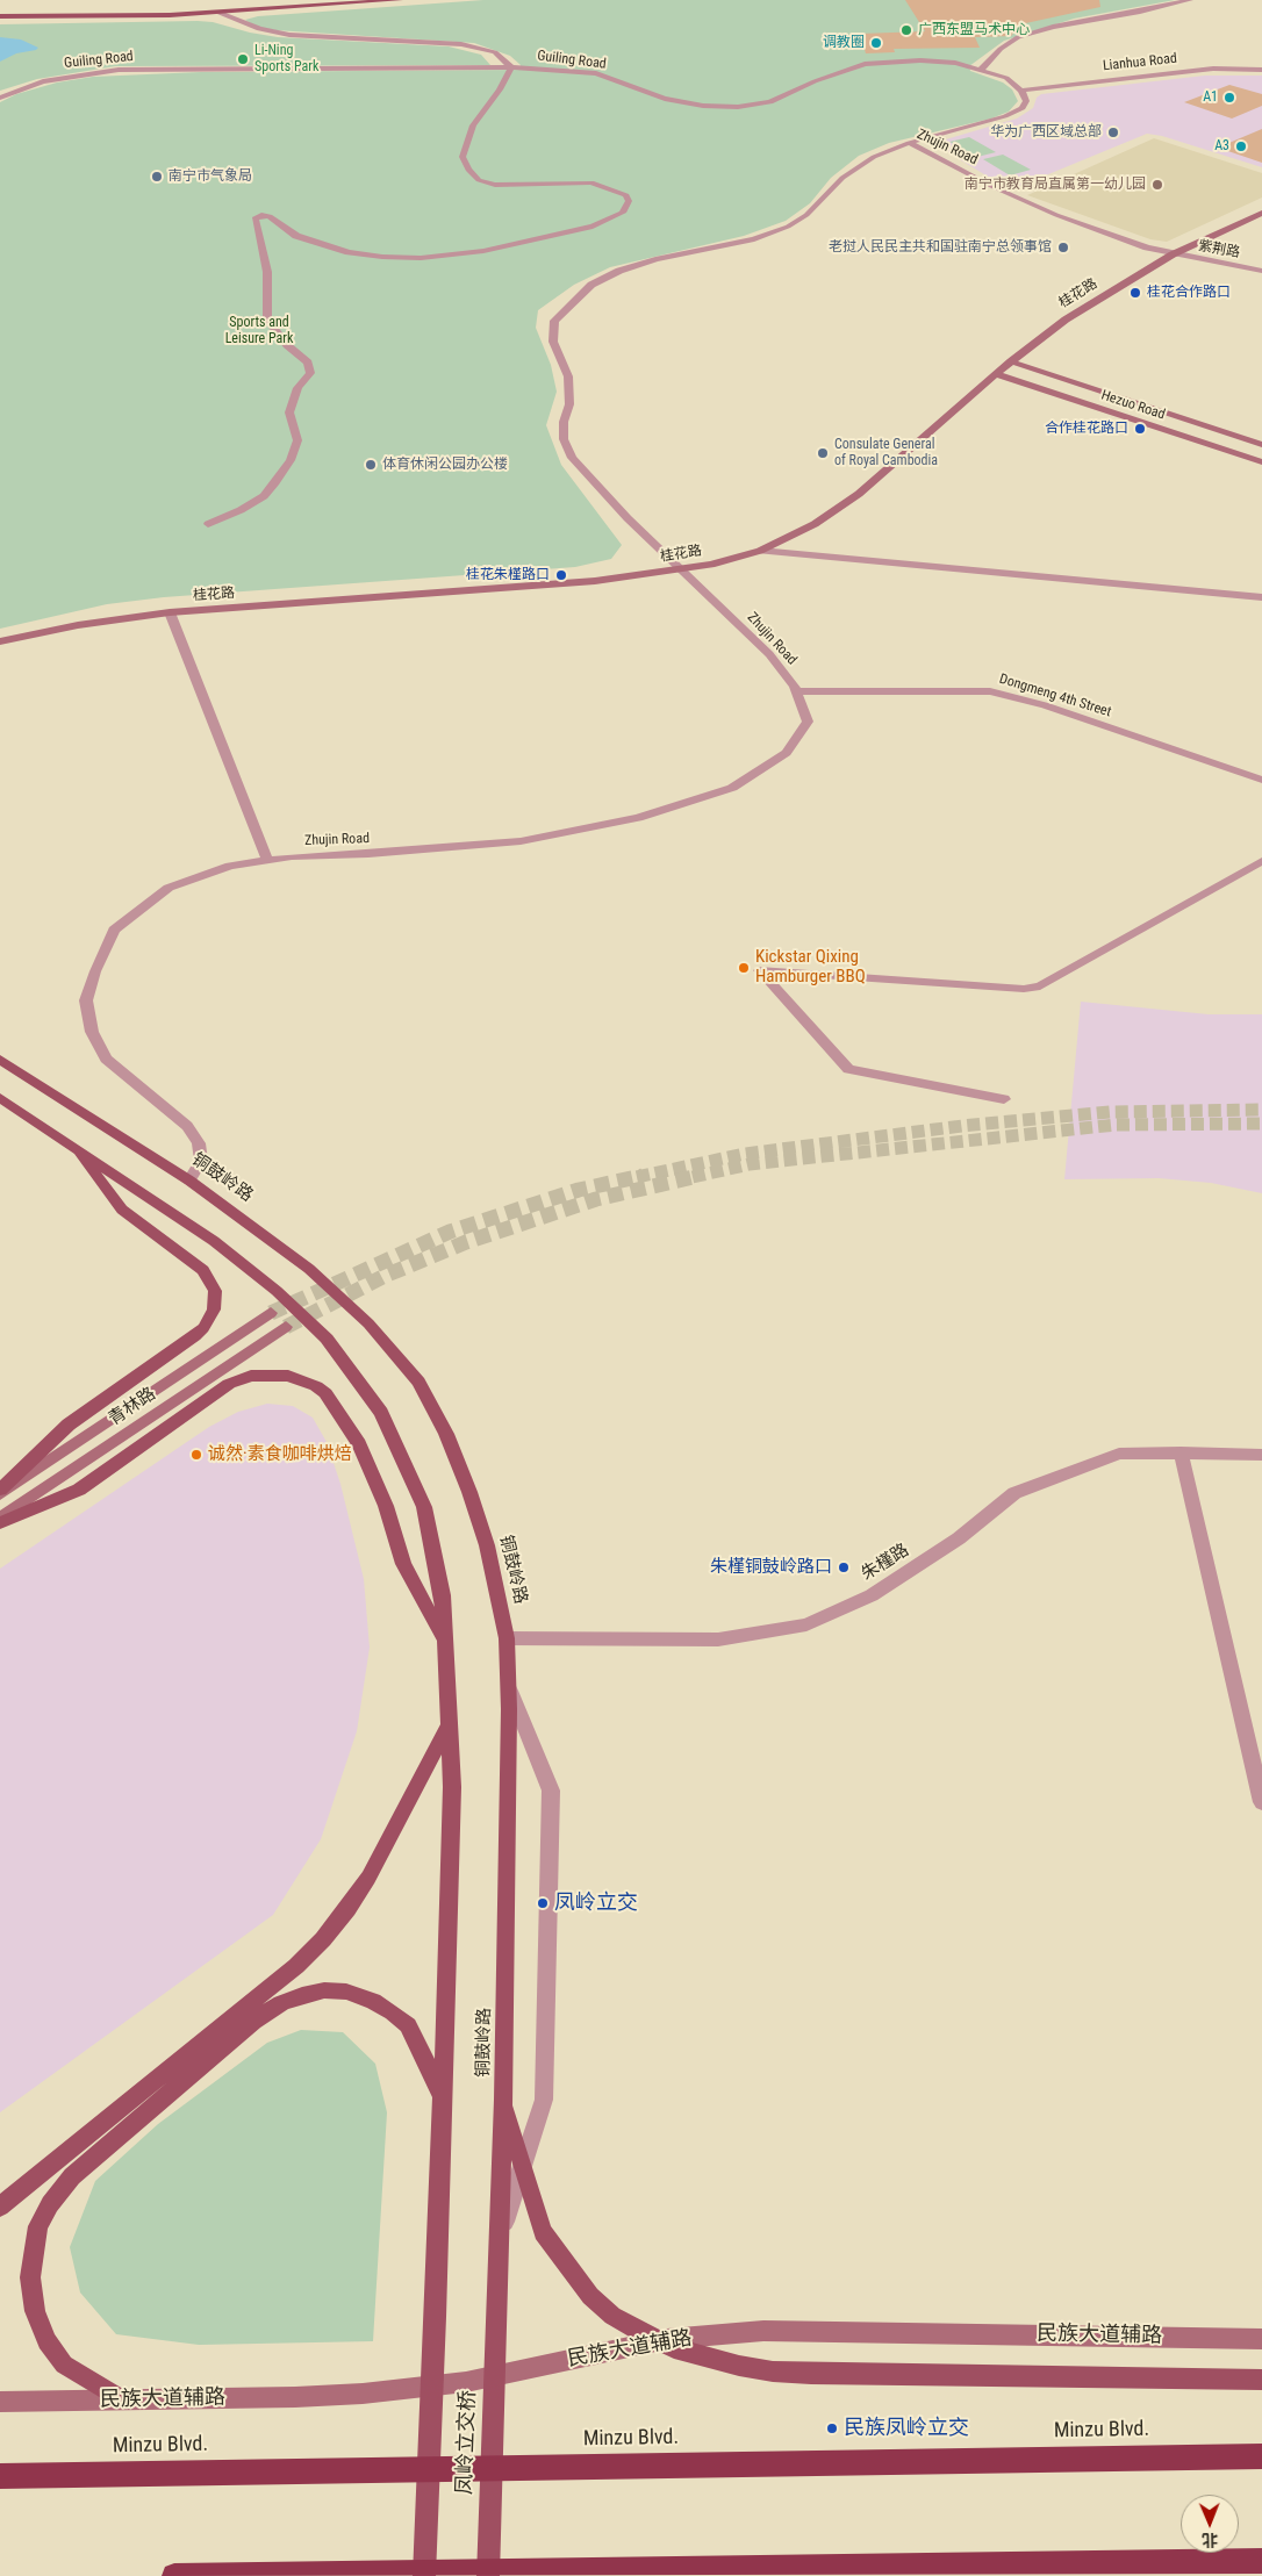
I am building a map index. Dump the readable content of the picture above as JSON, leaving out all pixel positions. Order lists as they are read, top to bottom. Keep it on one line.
{"streets":{"highway":["Minzu Blvd."],"main road":["铜鼓岭路","凤岭立交桥"],"street":["Guiling Road","Lianhua Road","Zhujin Road","紫荆路","桂花路","Hezuo Road","Dongmeng 4th Street","青林路","朱槿路","民族大道辅路"]},"crossings":[["Guiling Road","Lianhua Road"],["Zhujin Road","紫荆路"],["Zhujin Road","桂花路"],["Zhujin Road","Dongmeng 4th Street"],["Zhujin Road","铜鼓岭路"],["紫荆路","桂花路"],["桂花路","Hezuo Road"],["铜鼓岭路","朱槿路"],["铜鼓岭路","凤岭立交桥"]],"parks":["Sports and Leisure Park"],"places":["广西东盟马术中心","调教圈","Li-Ning Sports Park","A1","华为广西区域总部","A3","南宁市气象局","南宁市教育局直属第一幼儿园","老挝人民民主共和国驻南宁总领事馆","桂花合作路口","合作桂花路口","Consulate General of Royal Cambodia","体育休闲公园办公楼","桂花朱槿路口","Kickstar Qixing Hamburger BBQ","诚然·素食咖啡烘焙","朱槿铜鼓岭路口","凤岭立交","民族凤岭立交"],"north":"bottom"}
